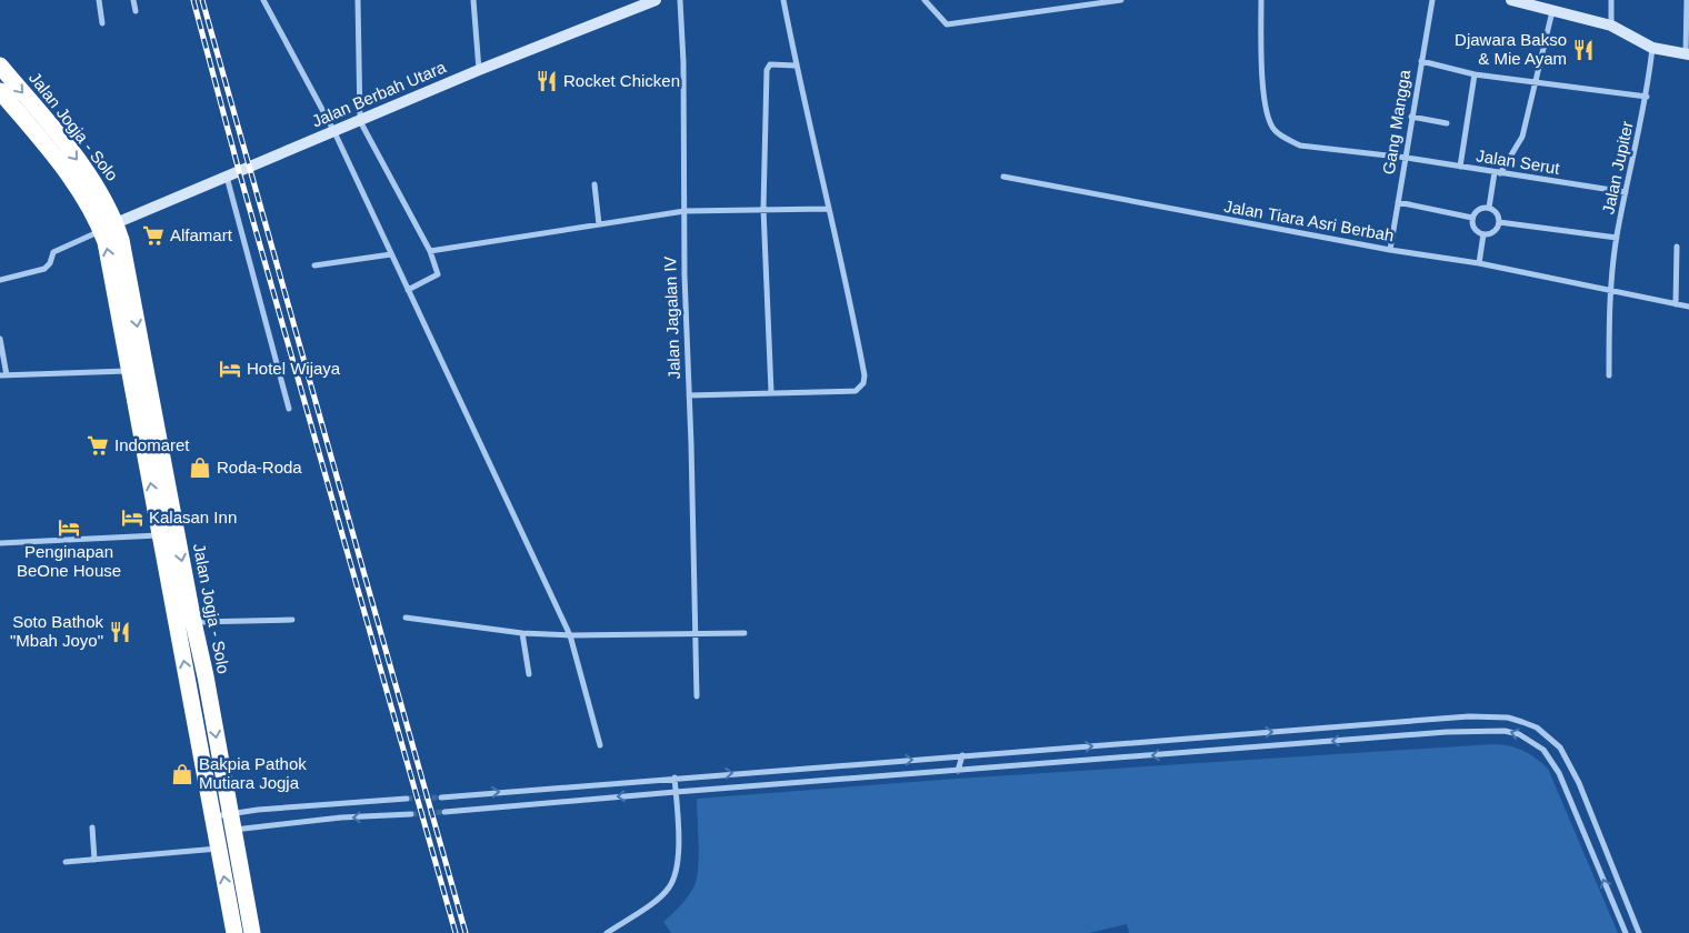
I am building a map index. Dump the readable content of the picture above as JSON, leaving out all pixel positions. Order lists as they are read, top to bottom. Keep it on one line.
{"streets":{"highway":["Jalan Jogja - Solo"],"main road":["Jalan Berbah Utara"],"street":["Gang Mangga","Jalan Serut","Jalan Jupiter","Jalan Tiara Asri Berbah","Jalan Jagalan IV"]},"crossings":[["Jalan Berbah Utara","Jalan Jogja - Solo"],["Gang Mangga","Jalan Serut"],["Gang Mangga","Jalan Tiara Asri Berbah"],["Jalan Serut","Jalan Jupiter"],["Jalan Jupiter","Jalan Tiara Asri Berbah"]],"places":{"restaurant":["Djawara Bakso & Mie Ayam","Rocket Chicken","Soto Bathok \"Mbah Joyo\""],"supermarket":["Alfamart","Indomaret"],"hotel":["Hotel Wijaya","Kalasan Inn","Penginapan BeOne House"],"shop":["Roda-Roda","Bakpia Pathok Mutiara Jogja"]}}
